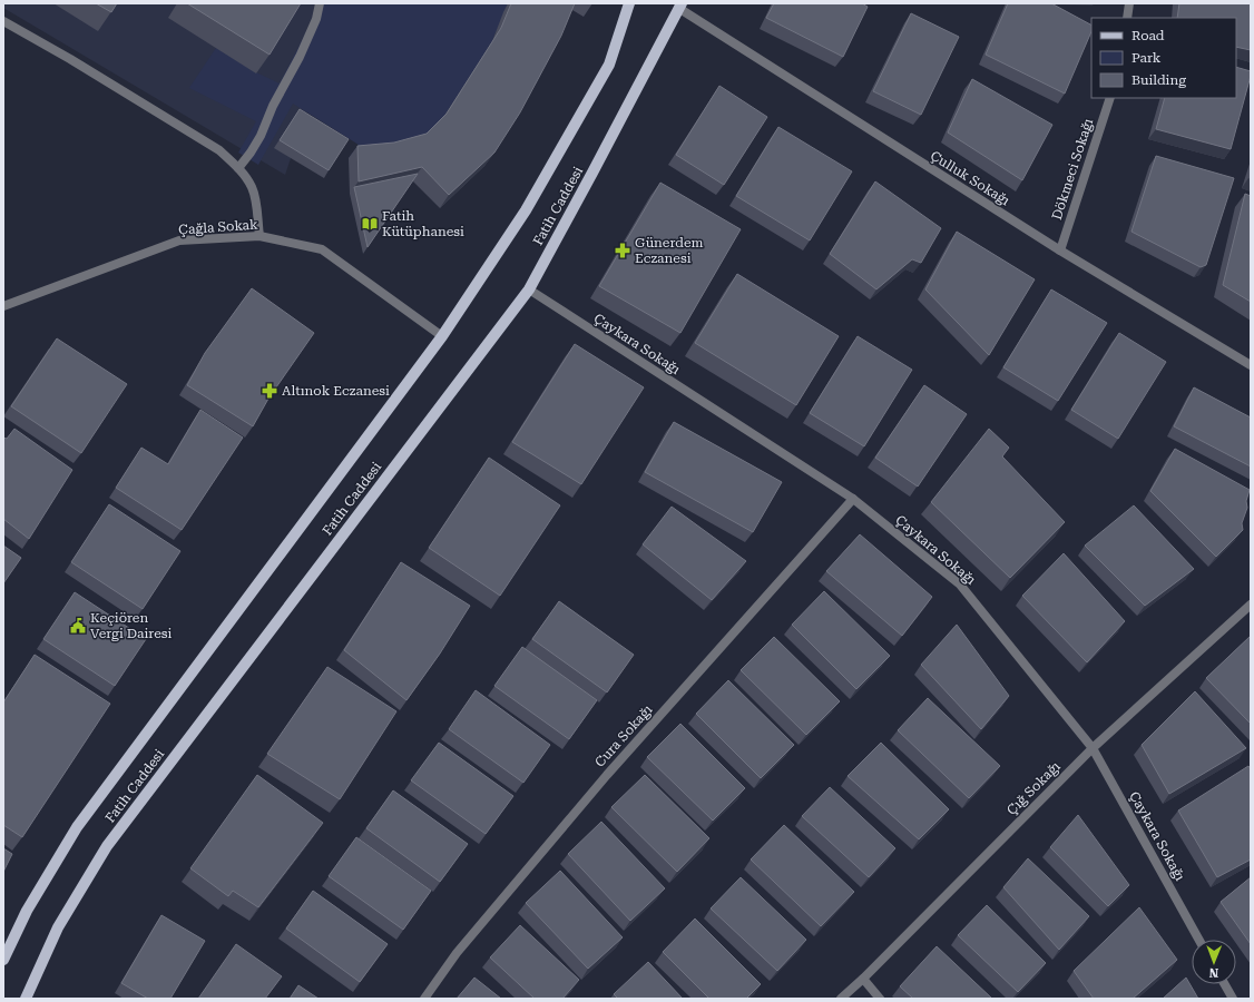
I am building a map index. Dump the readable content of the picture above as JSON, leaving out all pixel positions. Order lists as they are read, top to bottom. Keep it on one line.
{"streets":{"main road":["Fatih Caddesi"],"street":["Dökmeci Sokağı","Çulluk Sokağı","Çağla Sokak","Çaykara Sokağı","Cura Sokağı","Çığ Sokağı"]},"crossings":[["Dökmeci Sokağı","Çulluk Sokağı"],["Çulluk Sokağı","Fatih Caddesi"],["Fatih Caddesi","Çağla Sokak"],["Fatih Caddesi","Çaykara Sokağı"],["Çaykara Sokağı","Cura Sokağı"],["Çaykara Sokağı","Çığ Sokağı"]],"places":{"library":["Fatih Kütüphanesi"],"pharmacy":["Günerdem Eczanesi","Altınok Eczanesi"],"public building":["Keçiören Vergi Dairesi"]},"legend":["Road","Park","Building"],"north":"bottom"}
